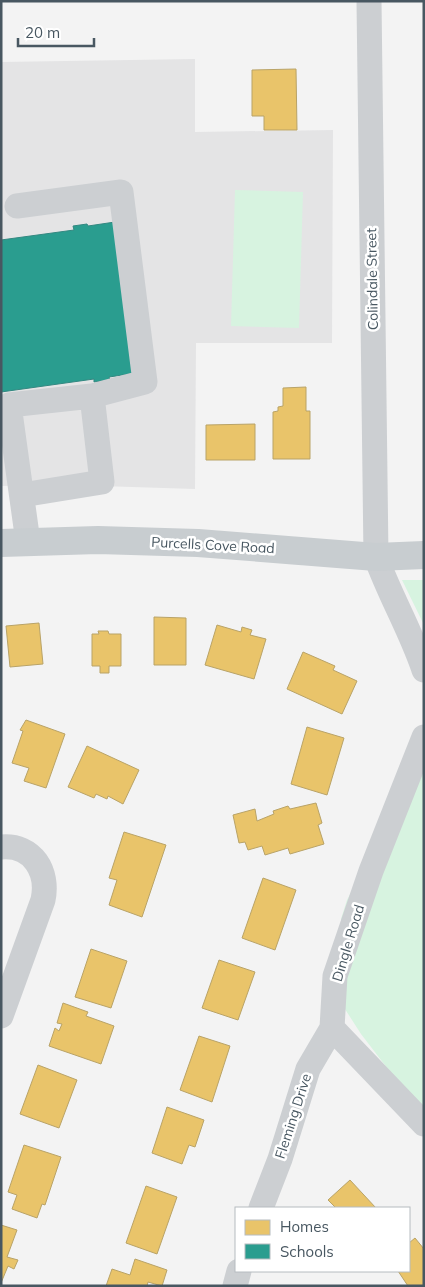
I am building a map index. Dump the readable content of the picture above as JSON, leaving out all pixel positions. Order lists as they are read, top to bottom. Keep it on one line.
{"streets":{"main road":["Purcells Cove Road"],"street":["Colindale Street","Dingle Road","Fleming Drive"]},"crossings":[["Colindale Street","Purcells Cove Road"],["Dingle Road","Fleming Drive"]],"legend":["Homes","Schools"],"scale_bar":"20 m"}
